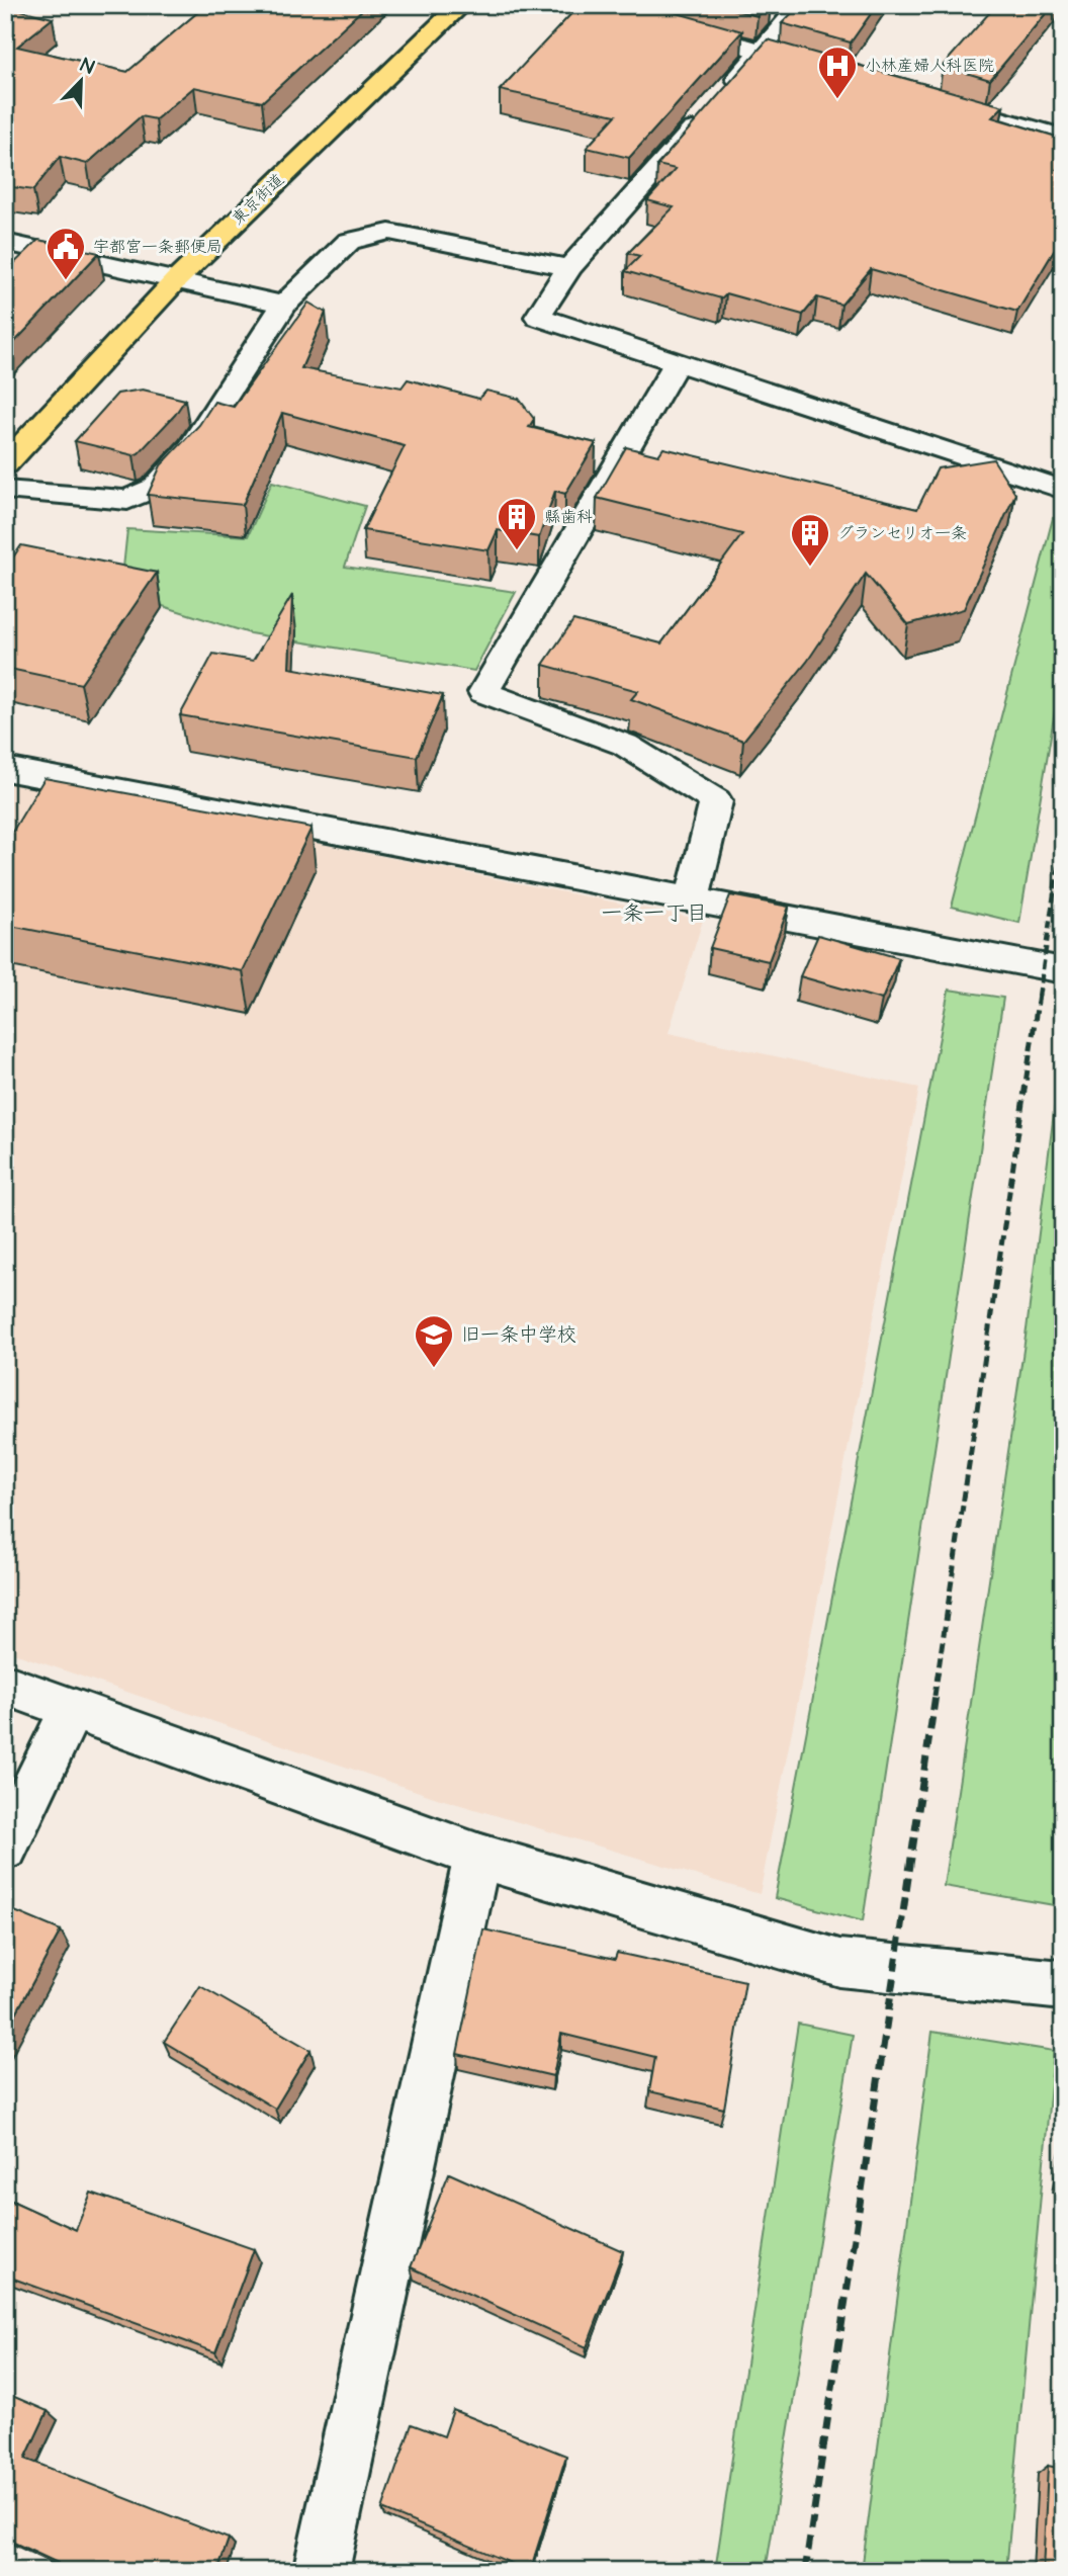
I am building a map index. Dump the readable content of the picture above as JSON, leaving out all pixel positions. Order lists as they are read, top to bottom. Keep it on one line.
{"streets":{"highway":["東京街道"]},"districts":["一条一丁目"],"places":{"hospital":["小林産婦人科医院"],"public building":["宇都宮一条郵便局"],"building":["縣歯科","グランセリオ一条"],"school or university":["旧一条中学校"]},"north":"top right"}
